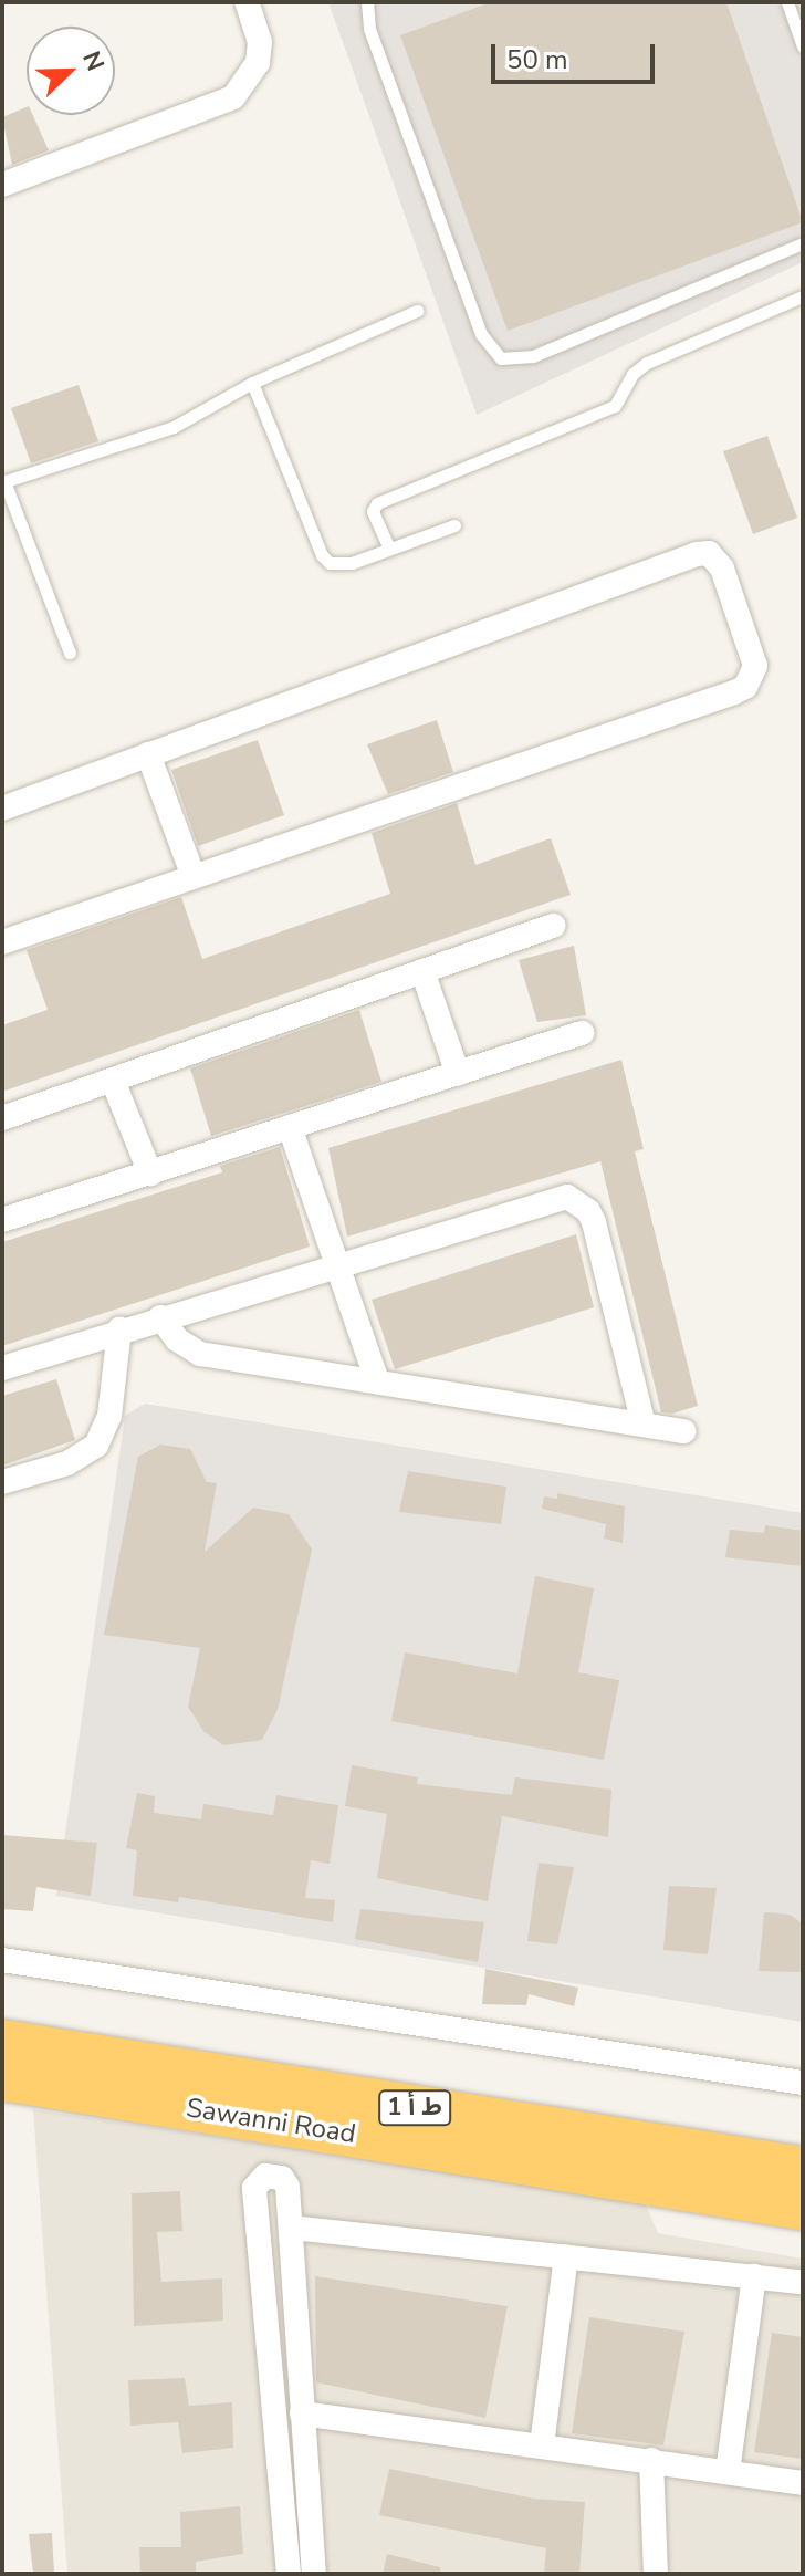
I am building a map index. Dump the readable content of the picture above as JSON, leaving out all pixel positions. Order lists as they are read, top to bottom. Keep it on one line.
{"streets":{"highway":["ط أ 1","Sawanni Road"]},"scale_bar":"50 m","north":"top right"}
